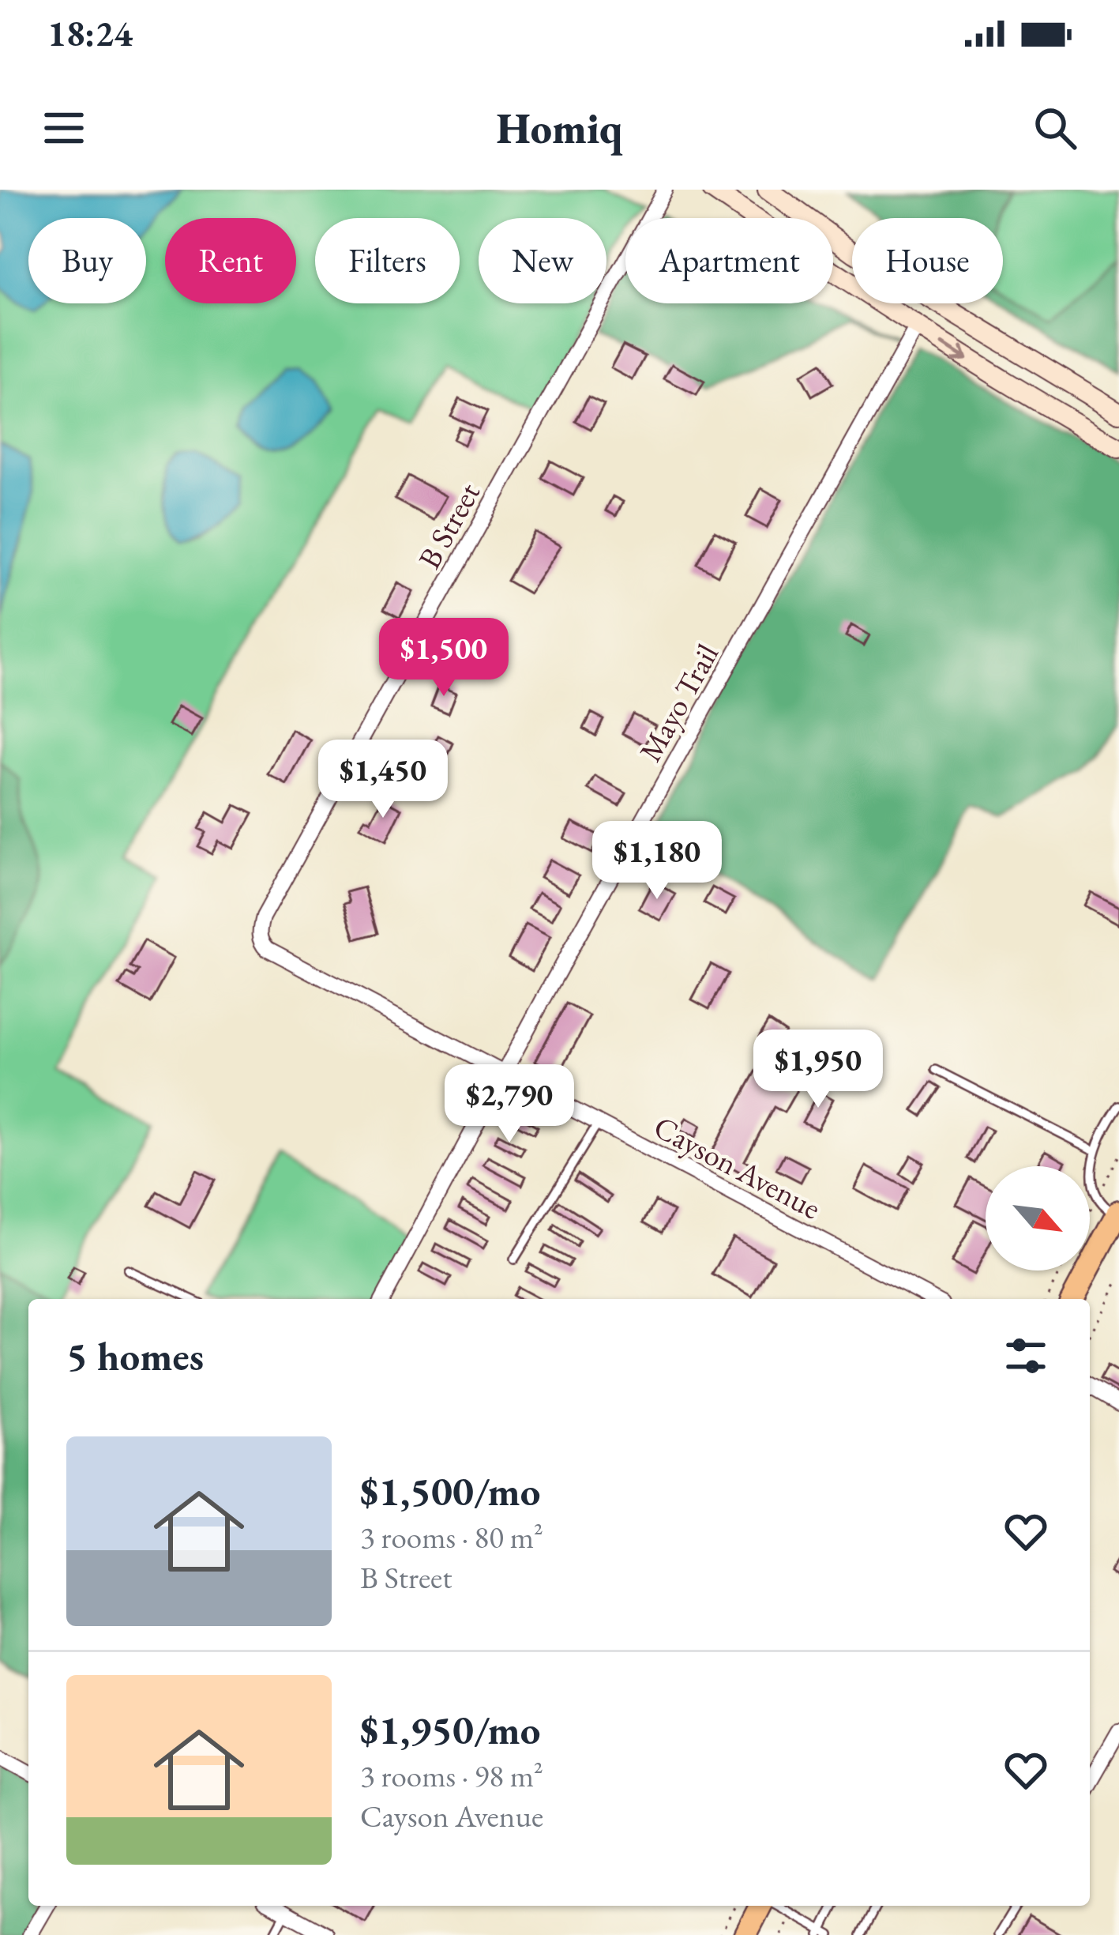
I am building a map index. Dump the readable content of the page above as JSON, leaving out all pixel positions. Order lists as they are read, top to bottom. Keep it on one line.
{"streets":{"street":["B Street","Mayo Trail","Cayson Avenue"]},"crossings":[["B Street","Cayson Avenue"],["Mayo Trail","Cayson Avenue"]],"north":"bottom right","page":{"status":"18:24","header":"Homiq","chip":["Buy","Rent","Filters","New","Apartment","House"],"price":["$1,500","$1,450","$1,180","$1,950","$2,790"],"heading":"5 homes","list":[{"name":"$1,500/mo","note":"3 rooms · 80 m² · B Street"},{"name":"$1,950/mo","note":"3 rooms · 98 m² · Cayson Avenue"}]}}
